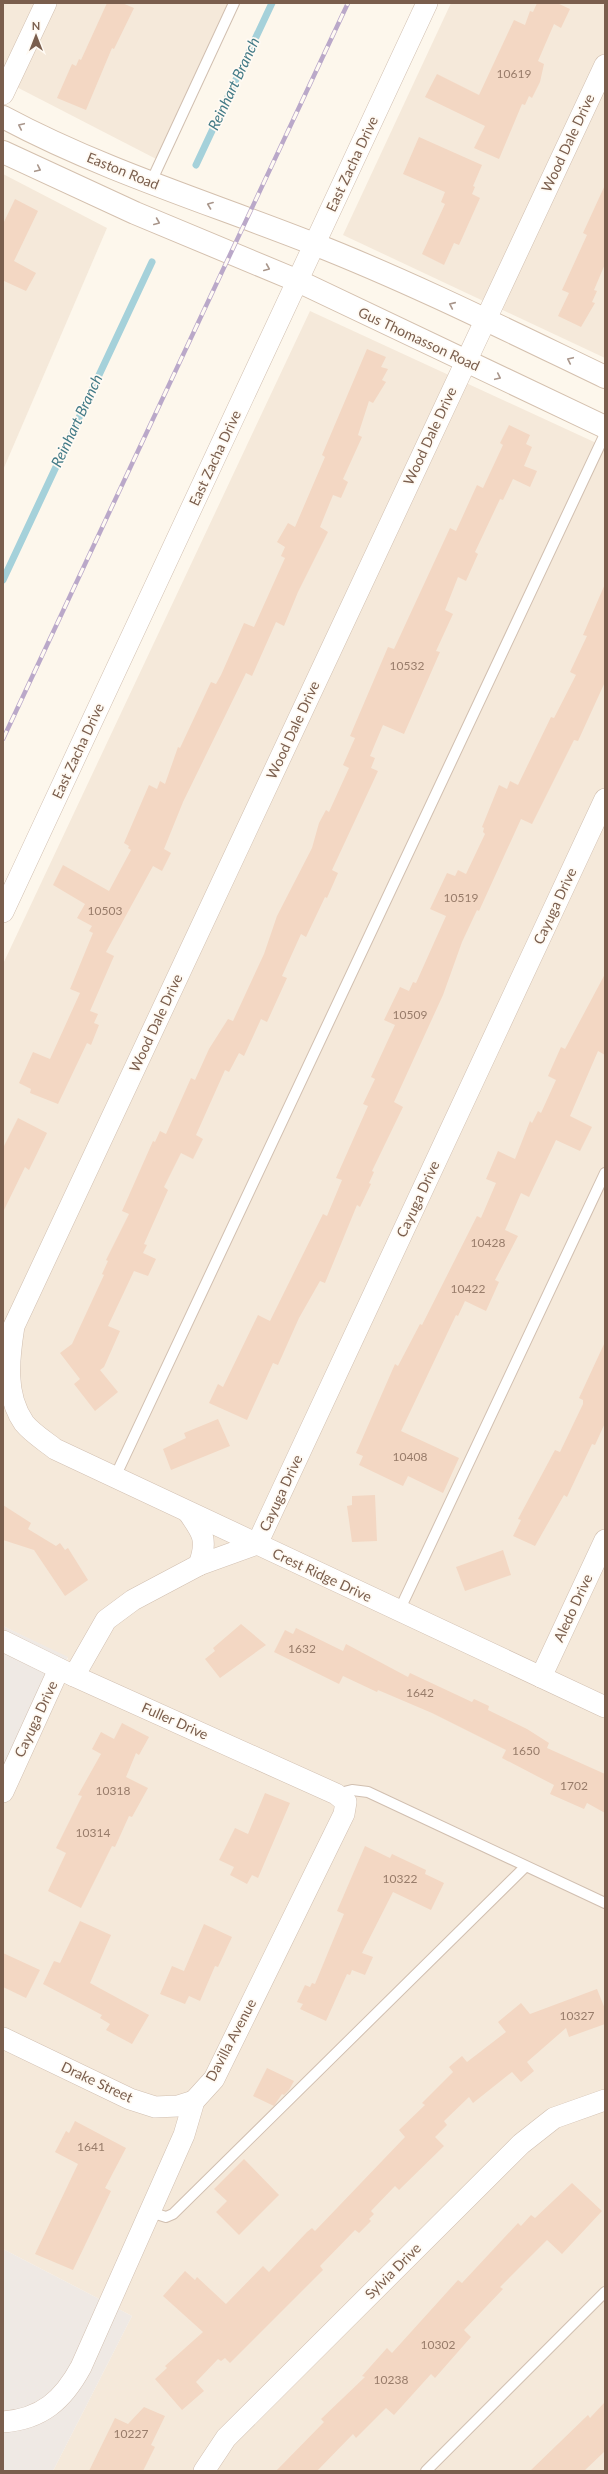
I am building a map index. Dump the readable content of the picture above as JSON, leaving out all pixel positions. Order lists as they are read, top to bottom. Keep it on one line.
{"streets":{"main road":["Easton Road","Gus Thomasson Road"],"street":["Wood Dale Drive","East Zacha Drive","Cayuga Drive","Crest Ridge Drive","Aledo Drive","Fuller Drive","Davilla Avenue","Drake Street","Sylvia Drive"]},"crossings":[["Wood Dale Drive","Gus Thomasson Road"],["Wood Dale Drive","Crest Ridge Drive"],["East Zacha Drive","Easton Road"],["East Zacha Drive","Gus Thomasson Road"],["Cayuga Drive","Crest Ridge Drive"],["Cayuga Drive","Fuller Drive"],["Crest Ridge Drive","Aledo Drive"],["Fuller Drive","Davilla Avenue"],["Davilla Avenue","Drake Street"]],"one_way":["Easton Road","Gus Thomasson Road"],"water":["Reinhart Branch"],"house_numbers":["10619","10532","10519","10503","10509","10428","10422","10408","1632","1642","1650","1702","10318","10314","10322","10327","1641","10302","10238","10227"],"north":"top"}
